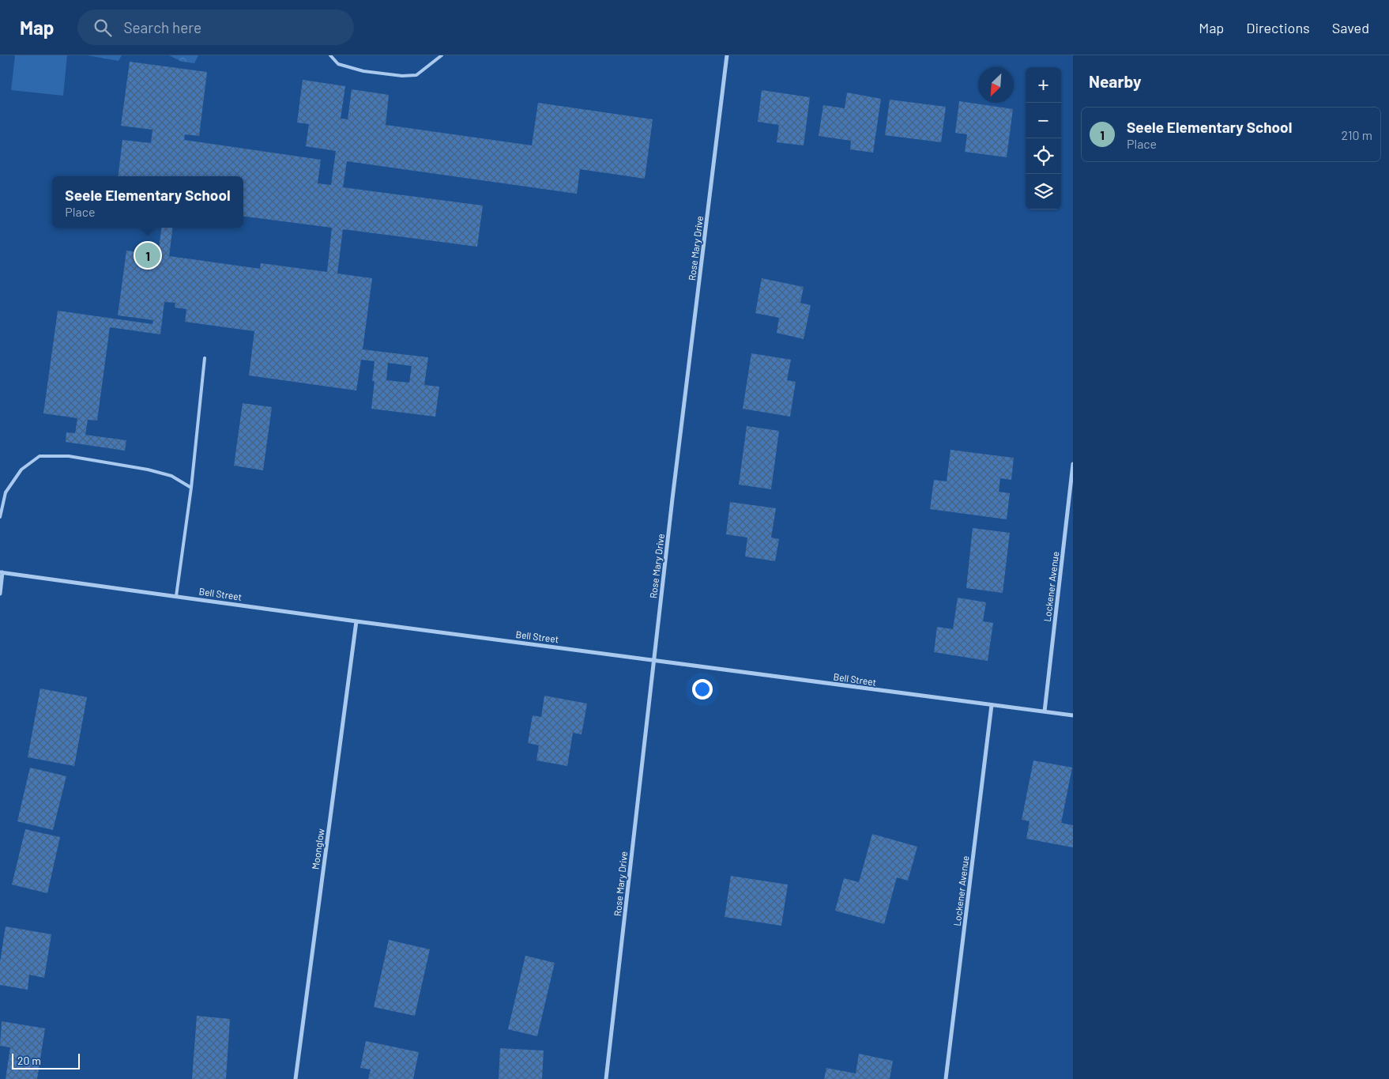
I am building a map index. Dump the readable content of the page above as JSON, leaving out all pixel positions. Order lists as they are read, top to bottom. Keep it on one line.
{"streets":{"street":["Rose Mary Drive","Lockener Avenue","Bell Street","Moonglow"]},"crossings":[["Rose Mary Drive","Bell Street"],["Lockener Avenue","Bell Street"],["Bell Street","Moonglow"]],"scale_bar":"20 m","north":"bottom left","page":{"header":"Map","search":"Search here","nav":["Map","Directions","Saved"],"heading":"Nearby","map_buttons":["+","−"],"list":[{"mark":"1","name":"Seele Elementary School","note":"Place","value":"210 m"}],"popup":["Seele Elementary School","Place"],"pins":"1","scale":"20 m"}}
